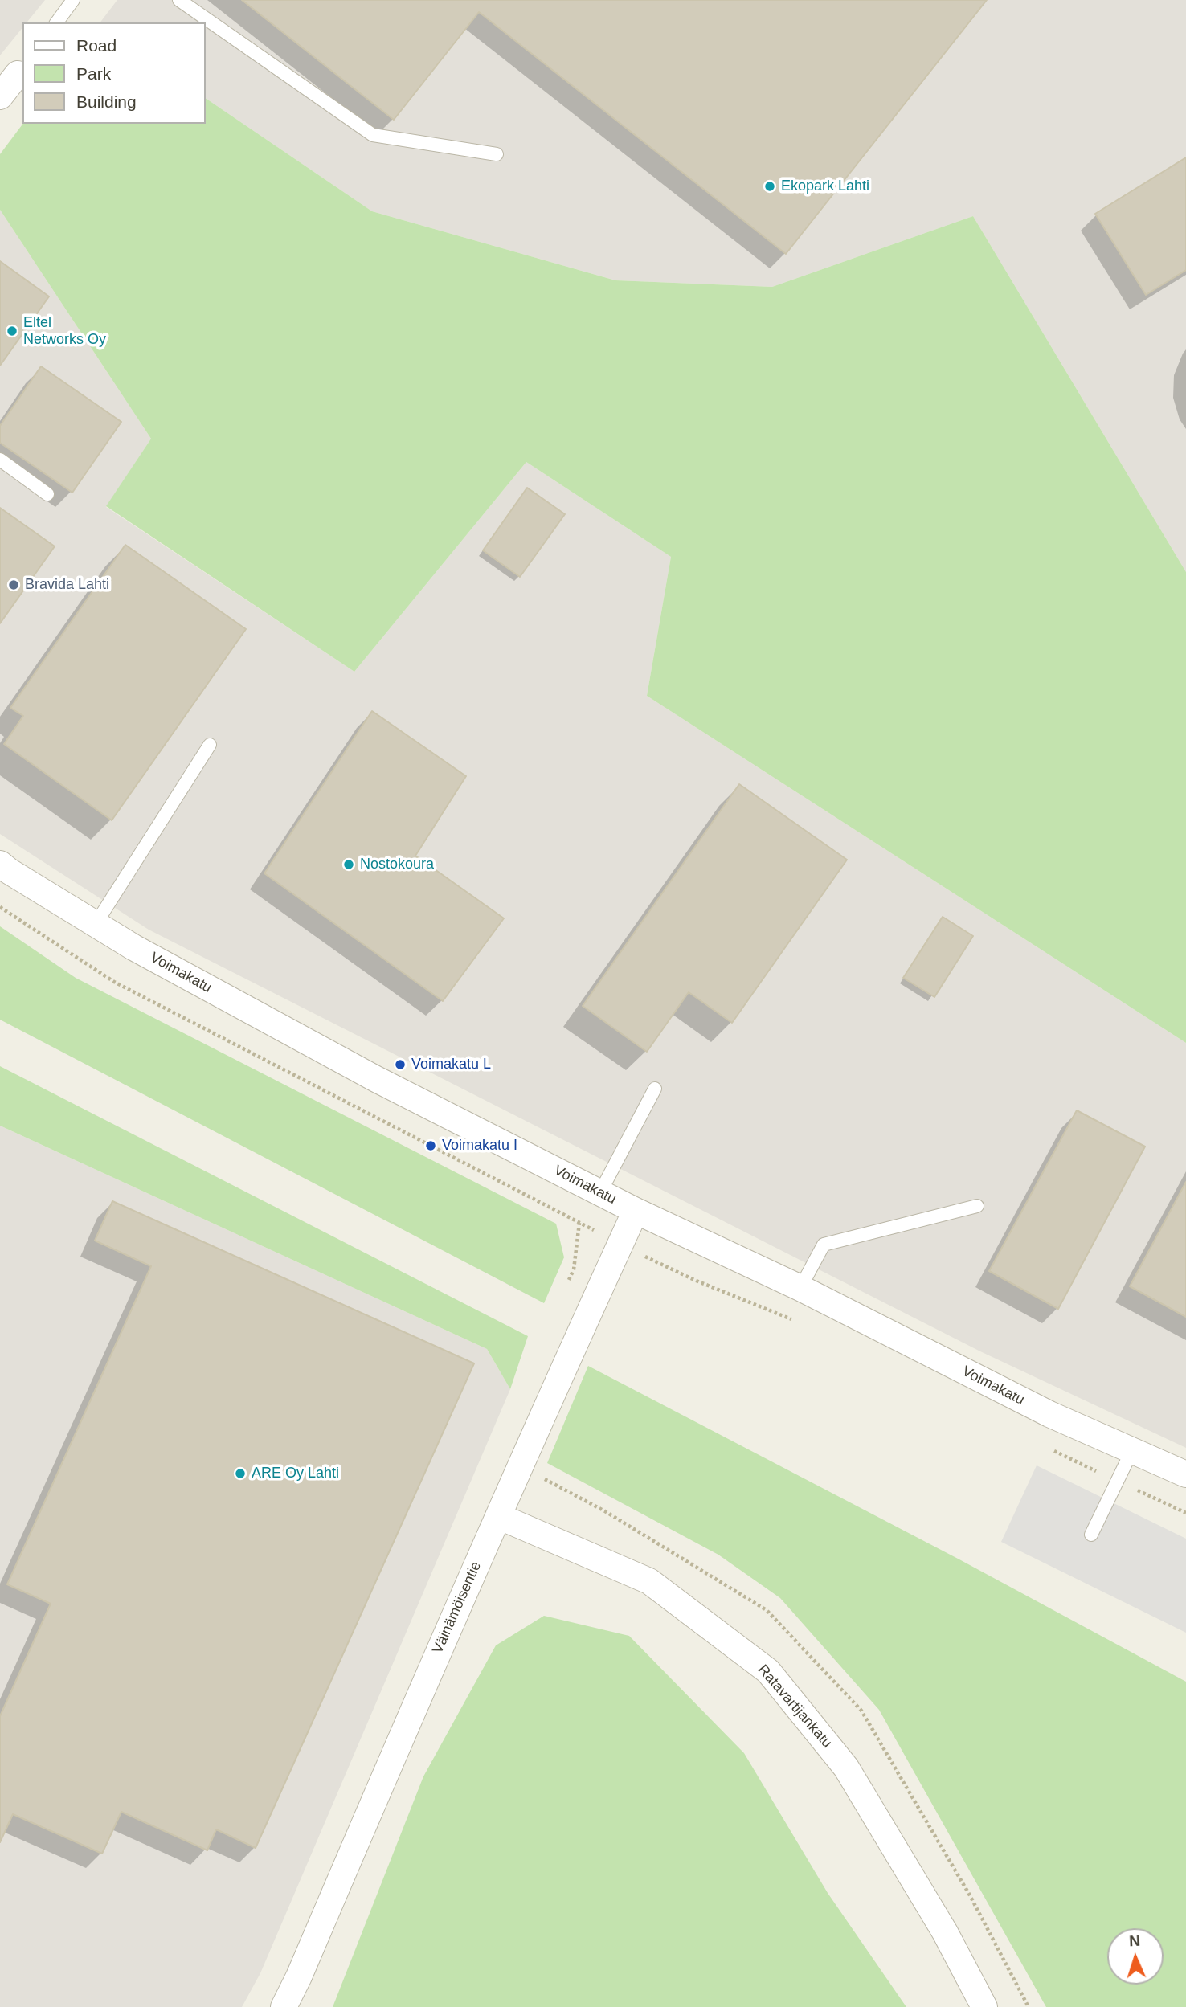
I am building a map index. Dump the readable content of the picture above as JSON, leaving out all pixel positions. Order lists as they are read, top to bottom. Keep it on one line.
{"streets":{"street":["Voimakatu","Väinämöisentie","Ratavartijankatu"]},"crossings":[["Voimakatu","Väinämöisentie"],["Väinämöisentie","Ratavartijankatu"]],"places":["Ekopark Lahti","Eltel Networks Oy","Bravida Lahti","Nostokoura","Voimakatu L","Voimakatu I","ARE Oy Lahti"],"legend":["Road","Park","Building"],"north":"top"}
